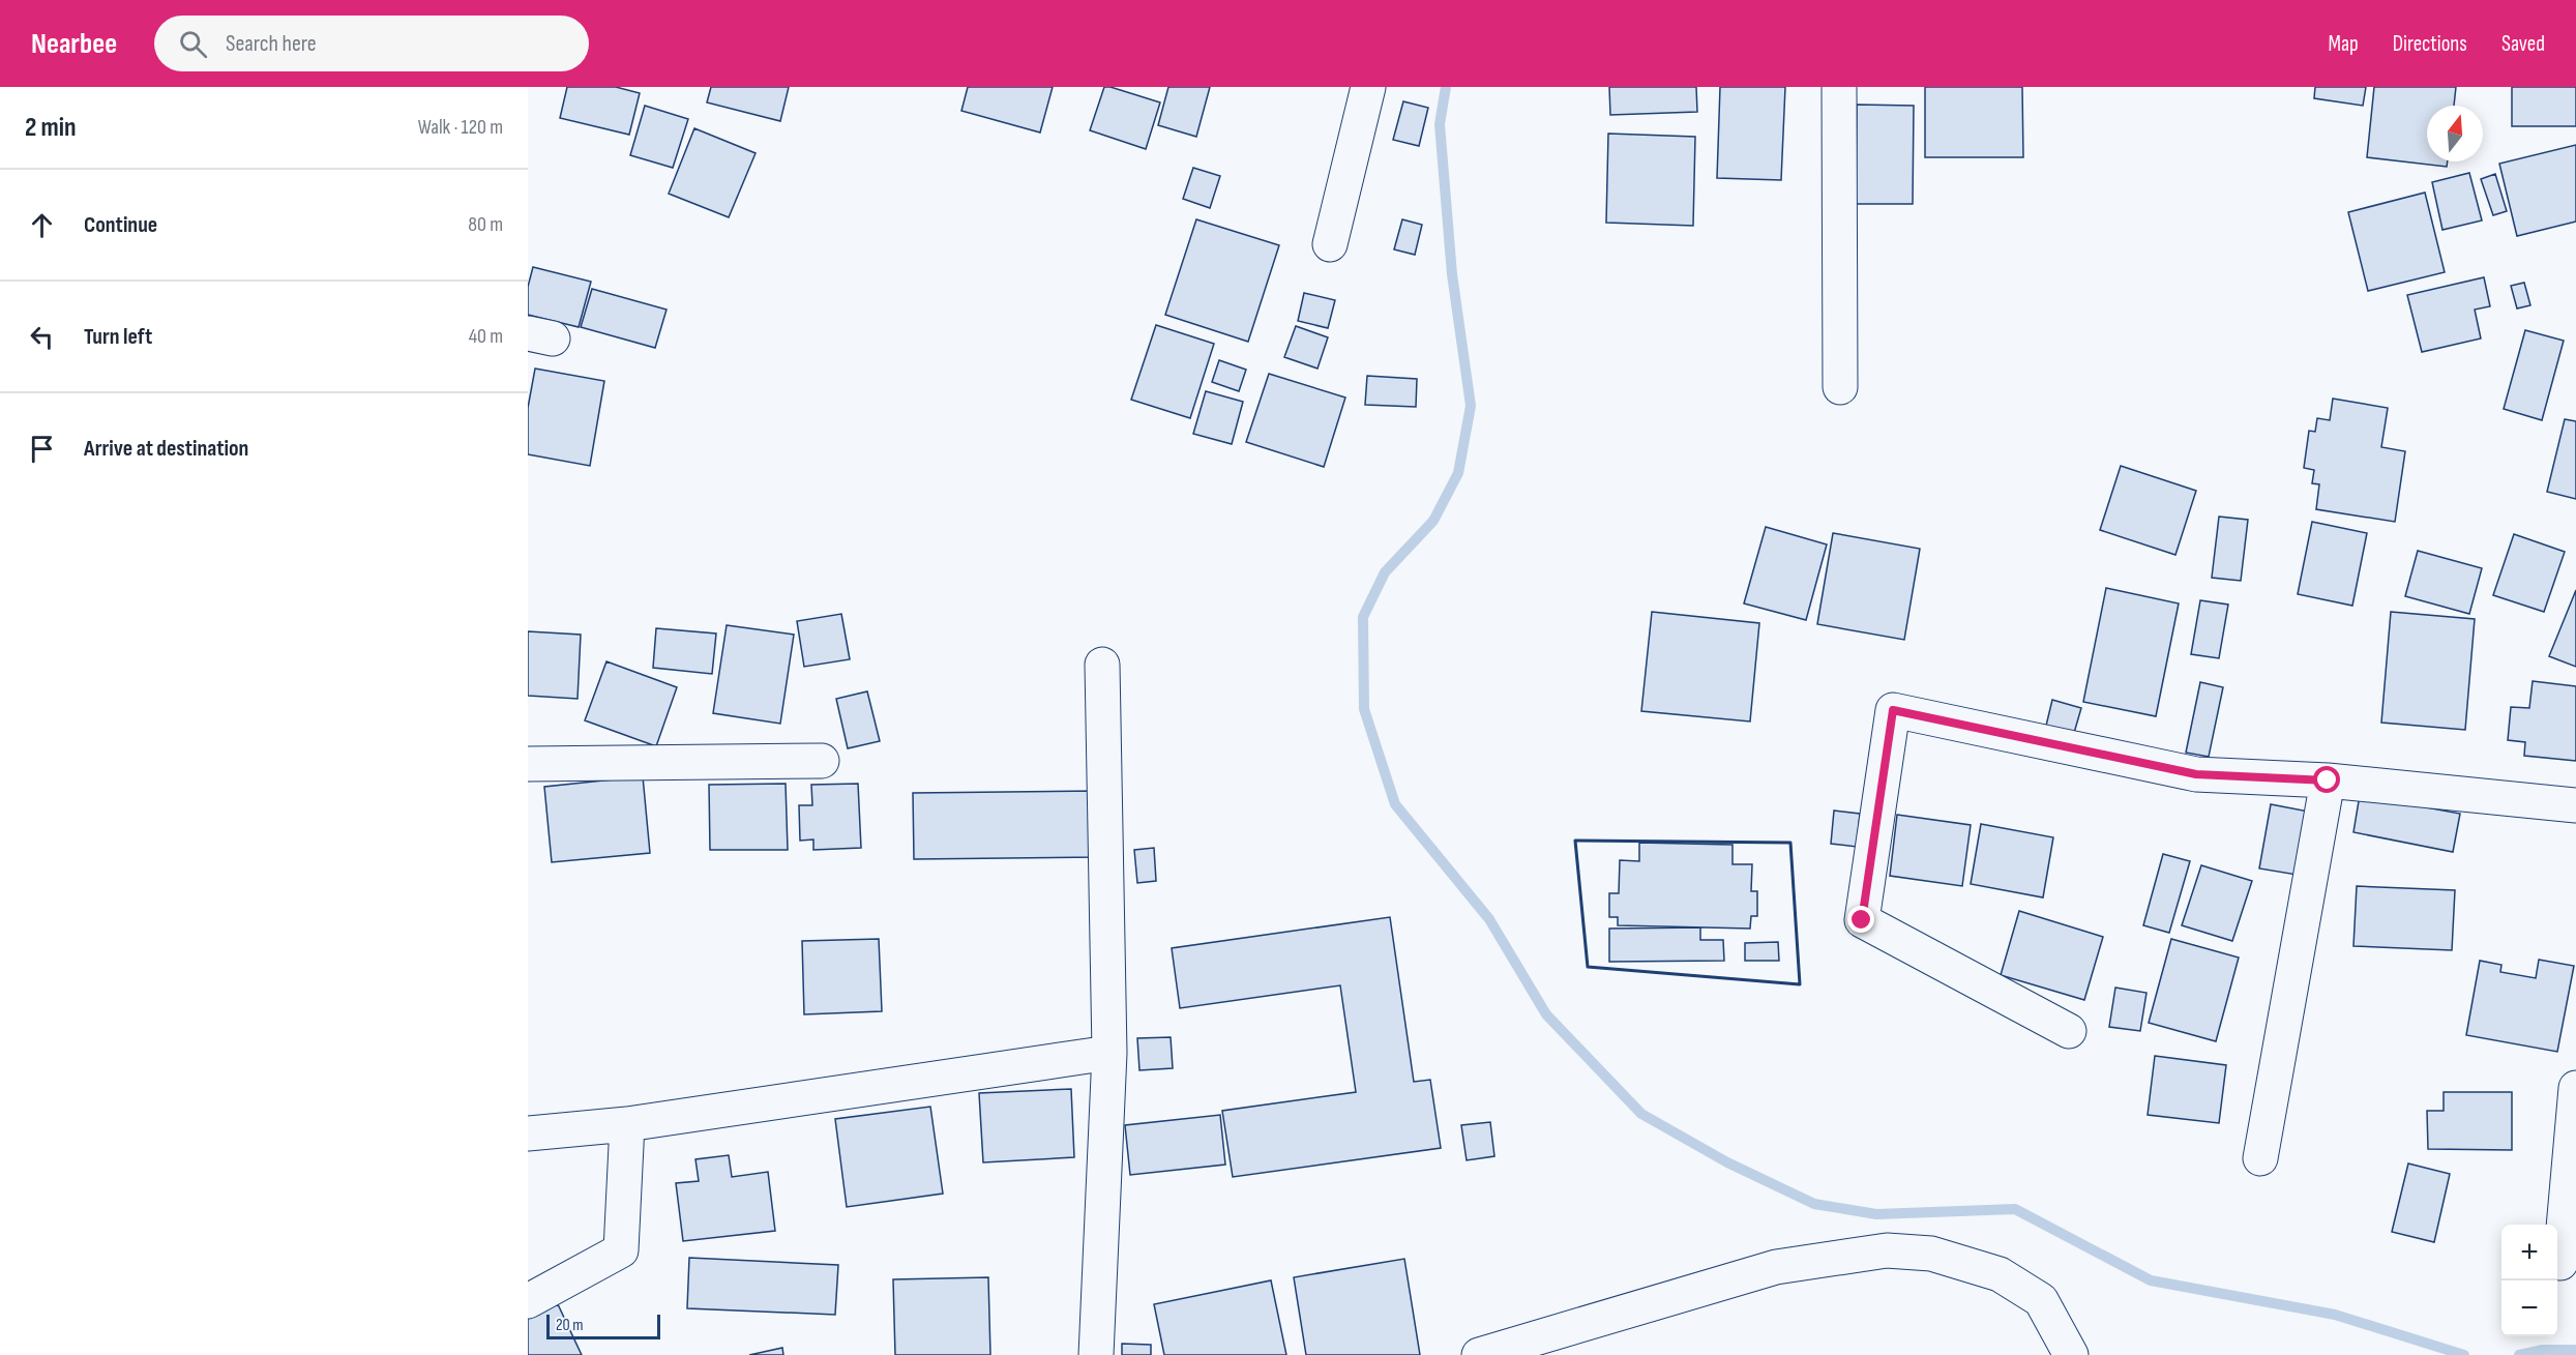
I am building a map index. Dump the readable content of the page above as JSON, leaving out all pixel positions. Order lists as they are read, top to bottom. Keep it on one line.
{"scale_bar":"20 m","north":"top","page":{"header":"Nearbee","search":"Search here","nav":["Map","Directions","Saved"],"heading":["2 min","Walk · 120 m"],"list":[["Continue","80 m"],["Turn left","40 m"],"Arrive at destination"],"map_buttons":["+","−"],"scale":"20 m"}}
